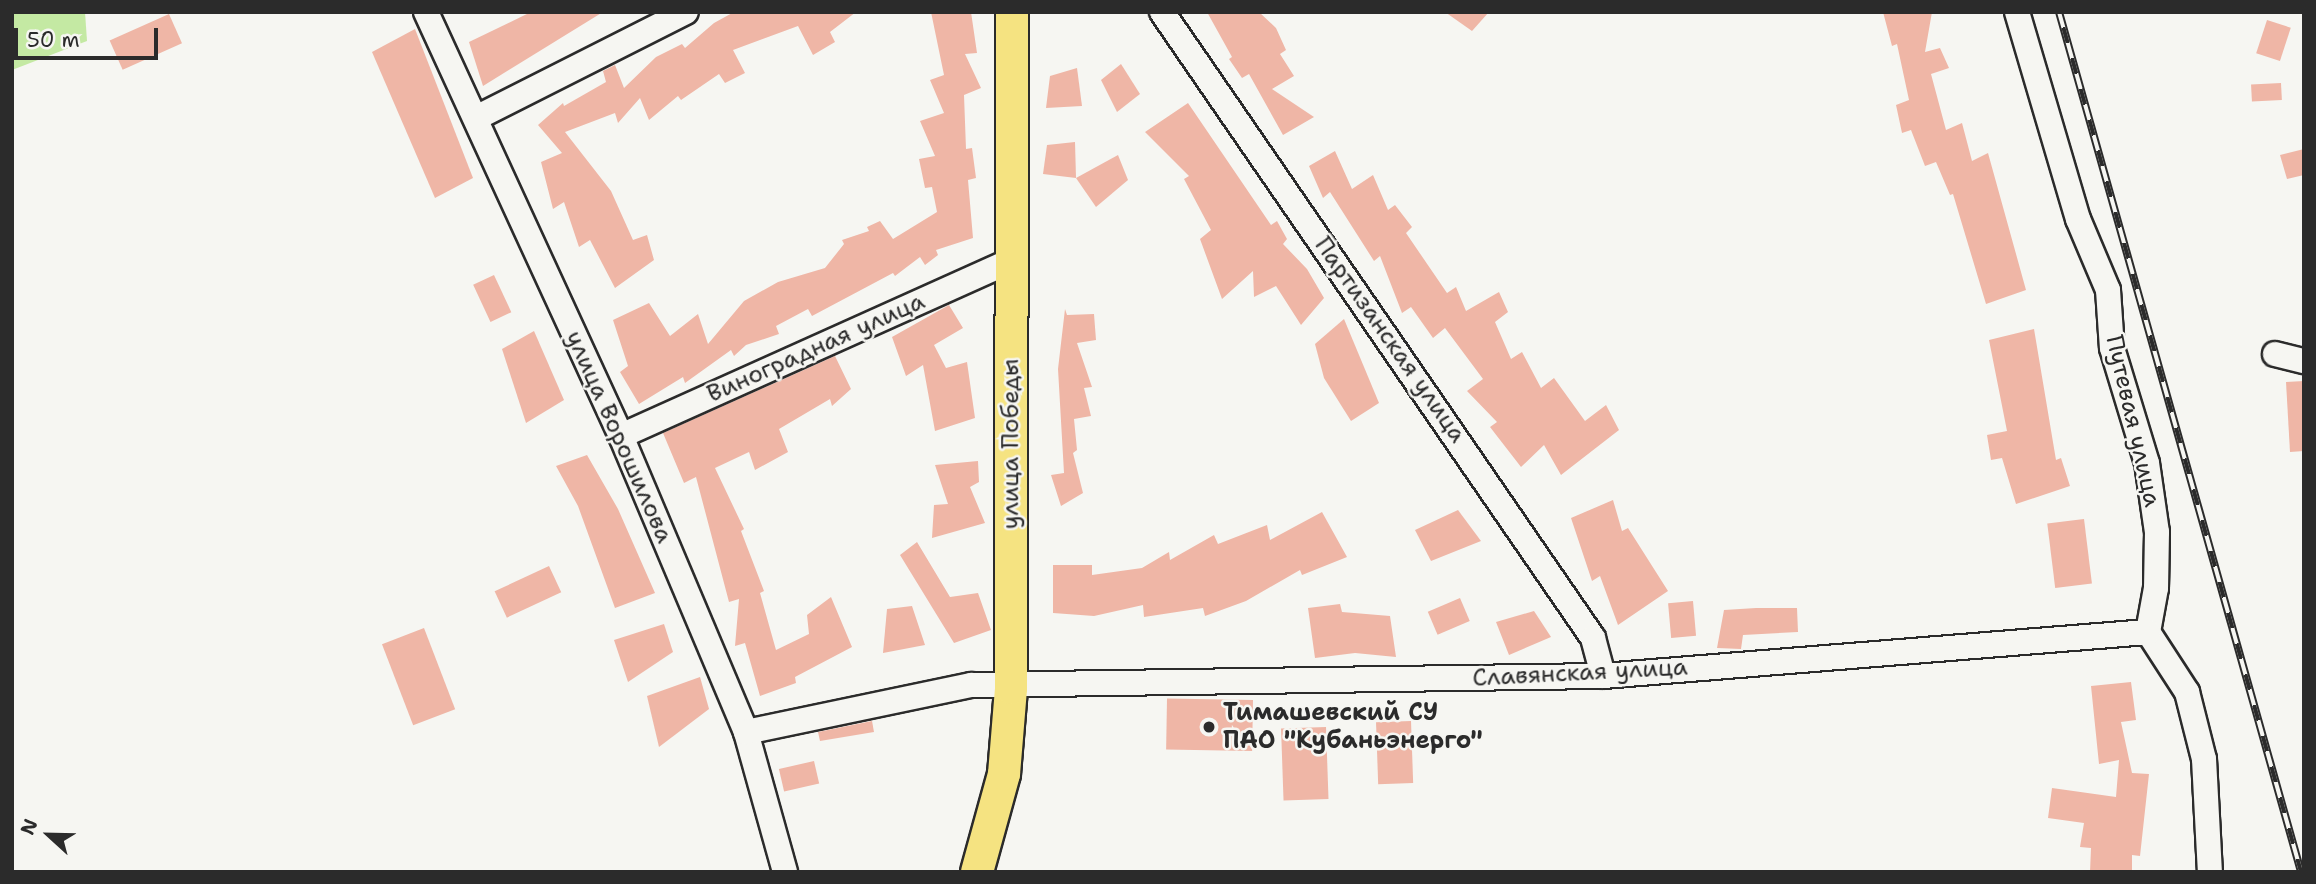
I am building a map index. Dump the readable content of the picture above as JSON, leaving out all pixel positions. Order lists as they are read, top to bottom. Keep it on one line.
{"streets":{"main road":["улица Победы"],"street":["Партизанская улица","Виноградная улица","Путевая улица","улица Ворошилова","Славянская улица"]},"crossings":[["Партизанская улица","Славянская улица"],["Виноградная улица","улица Ворошилова"],["Виноградная улица","улица Победы"],["Путевая улица","Славянская улица"],["улица Ворошилова","Славянская улица"],["улица Победы","Славянская улица"]],"places":["Тимашевский СУ ПАО \"Кубаньэнерго\""],"scale_bar":"50 m","north":"left"}
